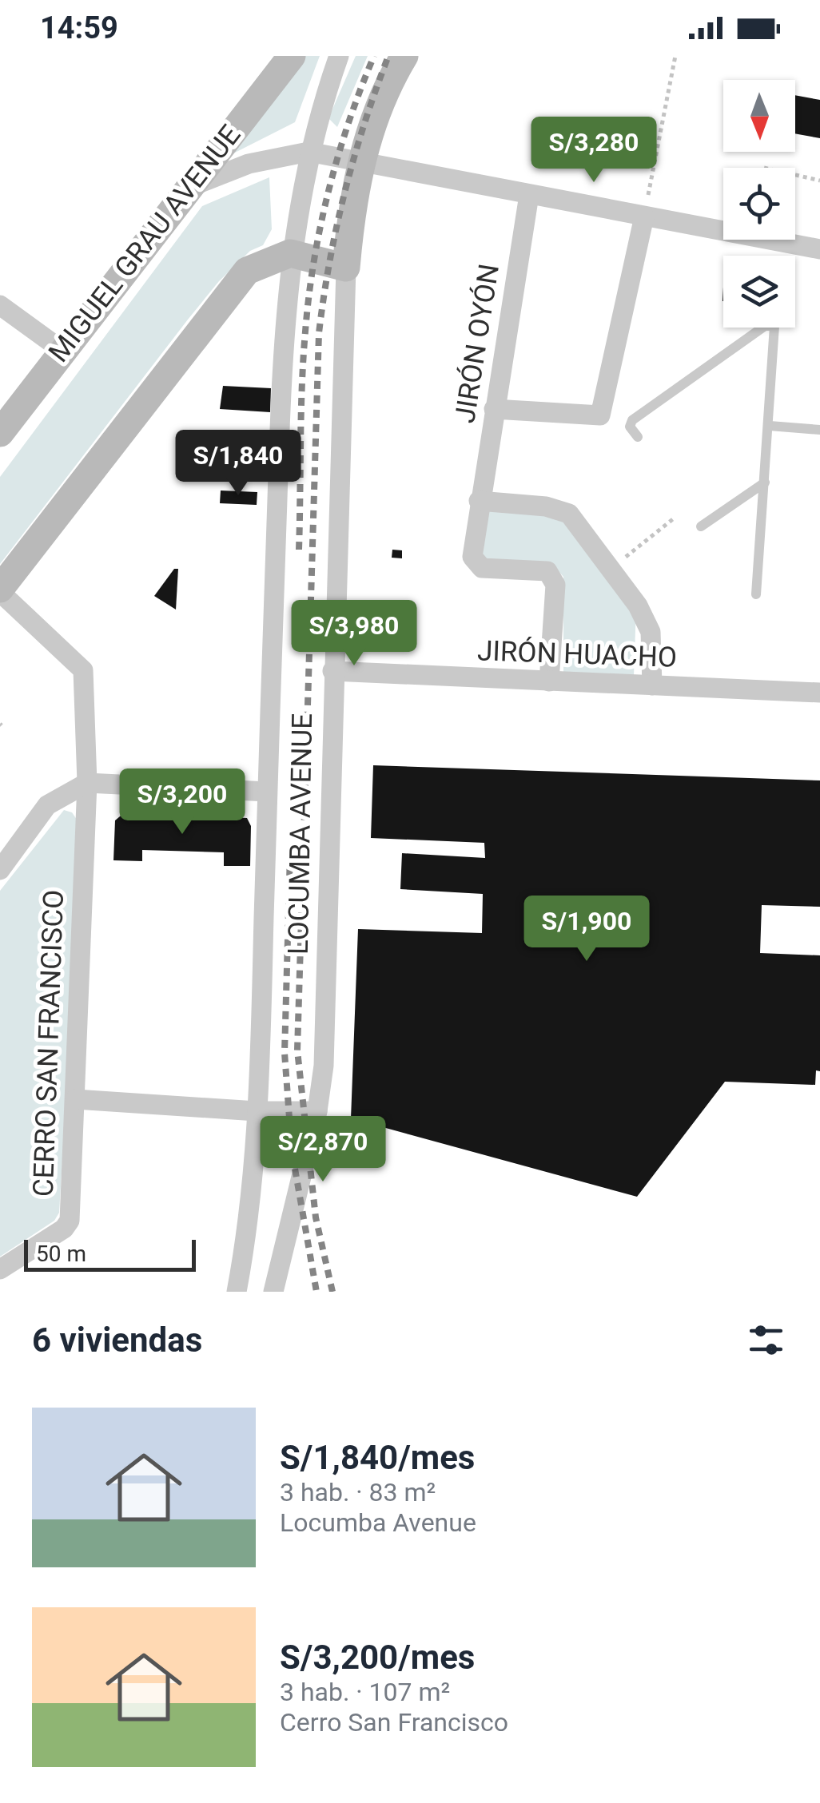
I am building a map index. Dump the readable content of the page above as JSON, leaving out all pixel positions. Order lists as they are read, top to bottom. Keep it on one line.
{"streets":{"main road":["MIGUEL GRAU AVENUE"],"street":["JIRÓN OYÓN","JIRÓN HUACHO","LOCUMBA AVENUE","CERRO SAN FRANCISCO"]},"crossings":[["JIRÓN OYÓN","JIRÓN HUACHO"]],"scale_bar":"50 m","north":"bottom","page":{"status":"14:59","price":["S/3,280","S/1,840","S/3,980","S/3,200","S/1,900","S/2,870"],"scale":"50 m","heading":"6 viviendas","list":[{"name":"S/1,840/mes","note":"3 hab. · 83 m² · Locumba Avenue"},{"name":"S/3,200/mes","note":"3 hab. · 107 m² · Cerro San Francisco"}]}}
